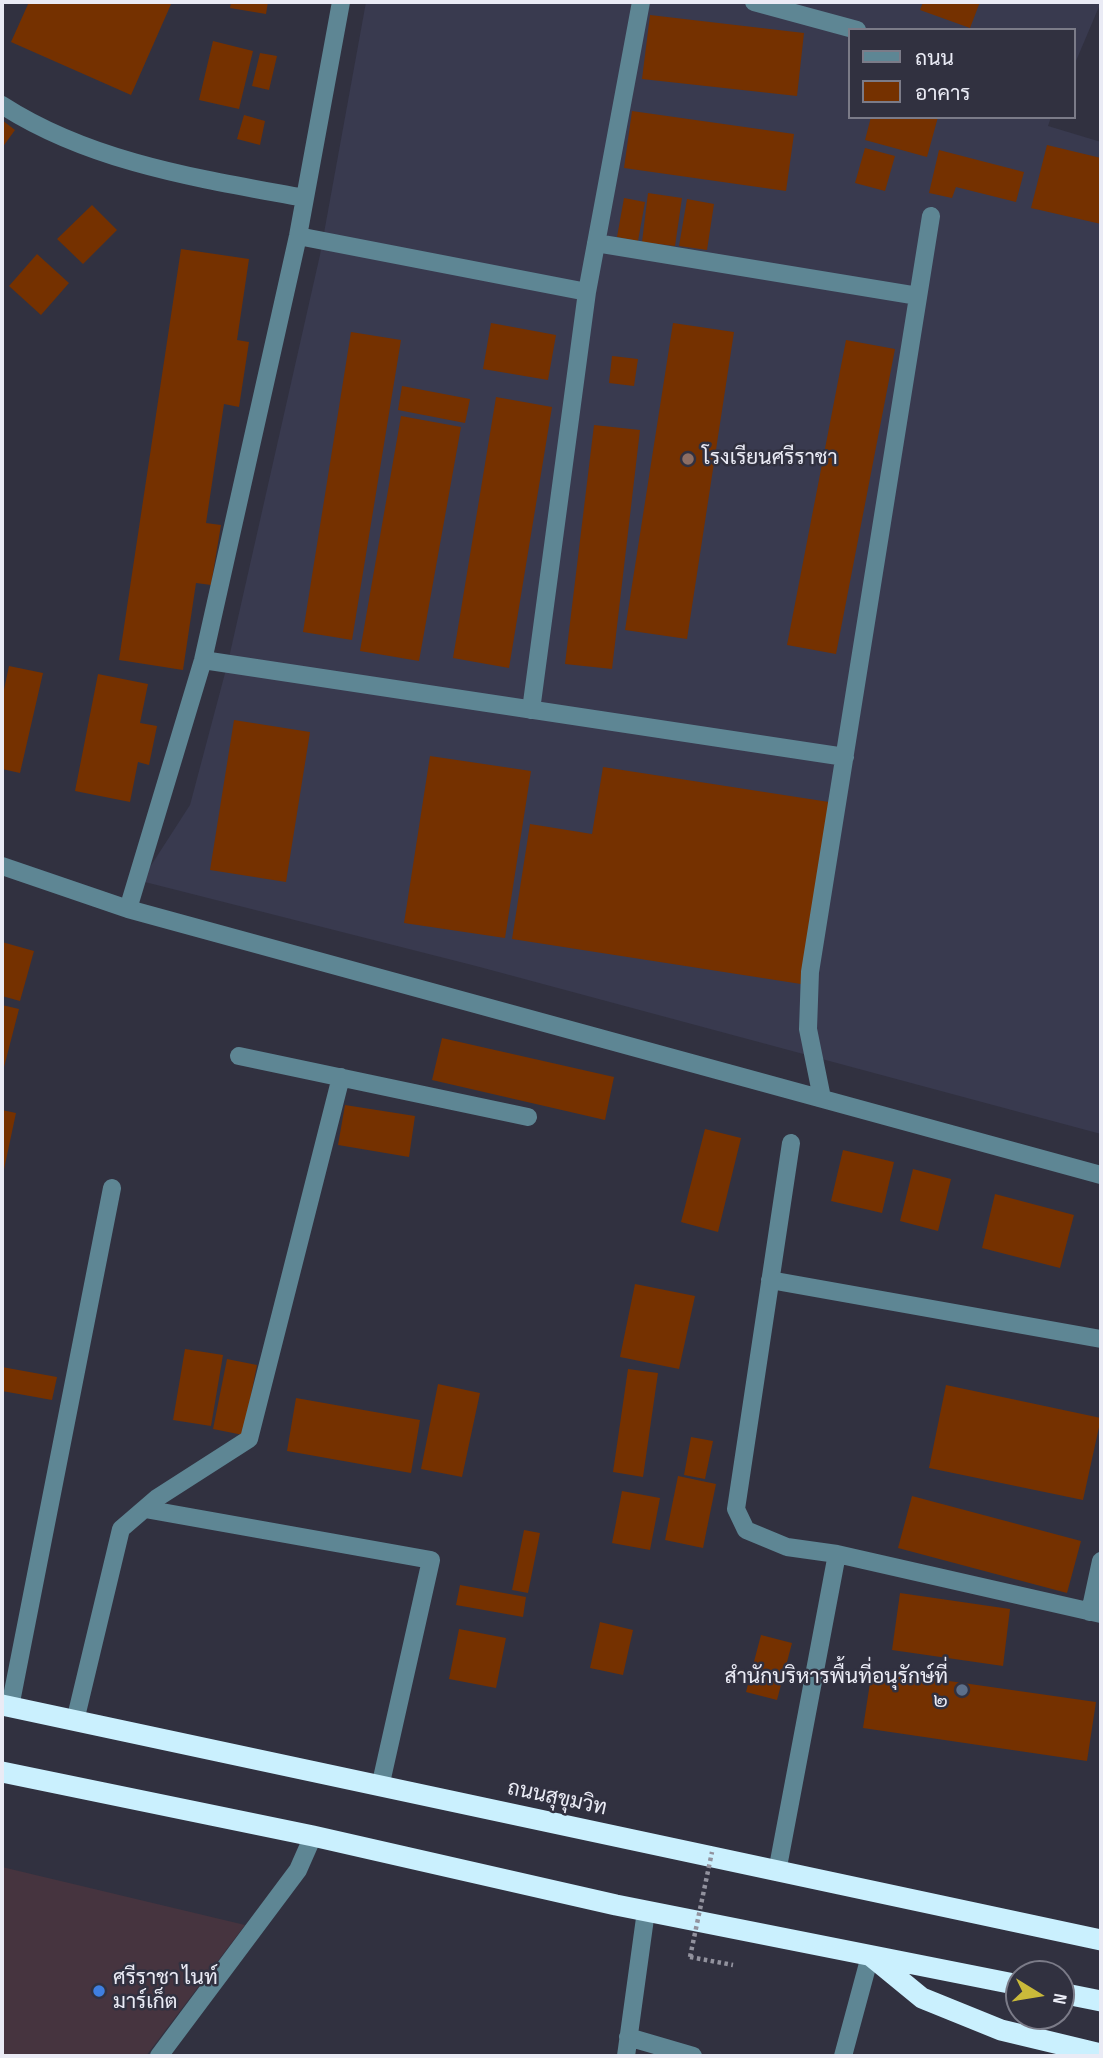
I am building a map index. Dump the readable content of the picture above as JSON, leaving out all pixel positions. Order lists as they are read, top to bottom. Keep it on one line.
{"streets":{"highway":["ถนนสุขุมวิท"]},"places":["โรงเรียนศรีราชา","สำนักบริหารพื้นที่อนุรักษ์ที่ ๒","ศรีราชา ไนท์ มาร์เก็ต"],"legend":["ถนน","อาคาร"],"north":"right"}
